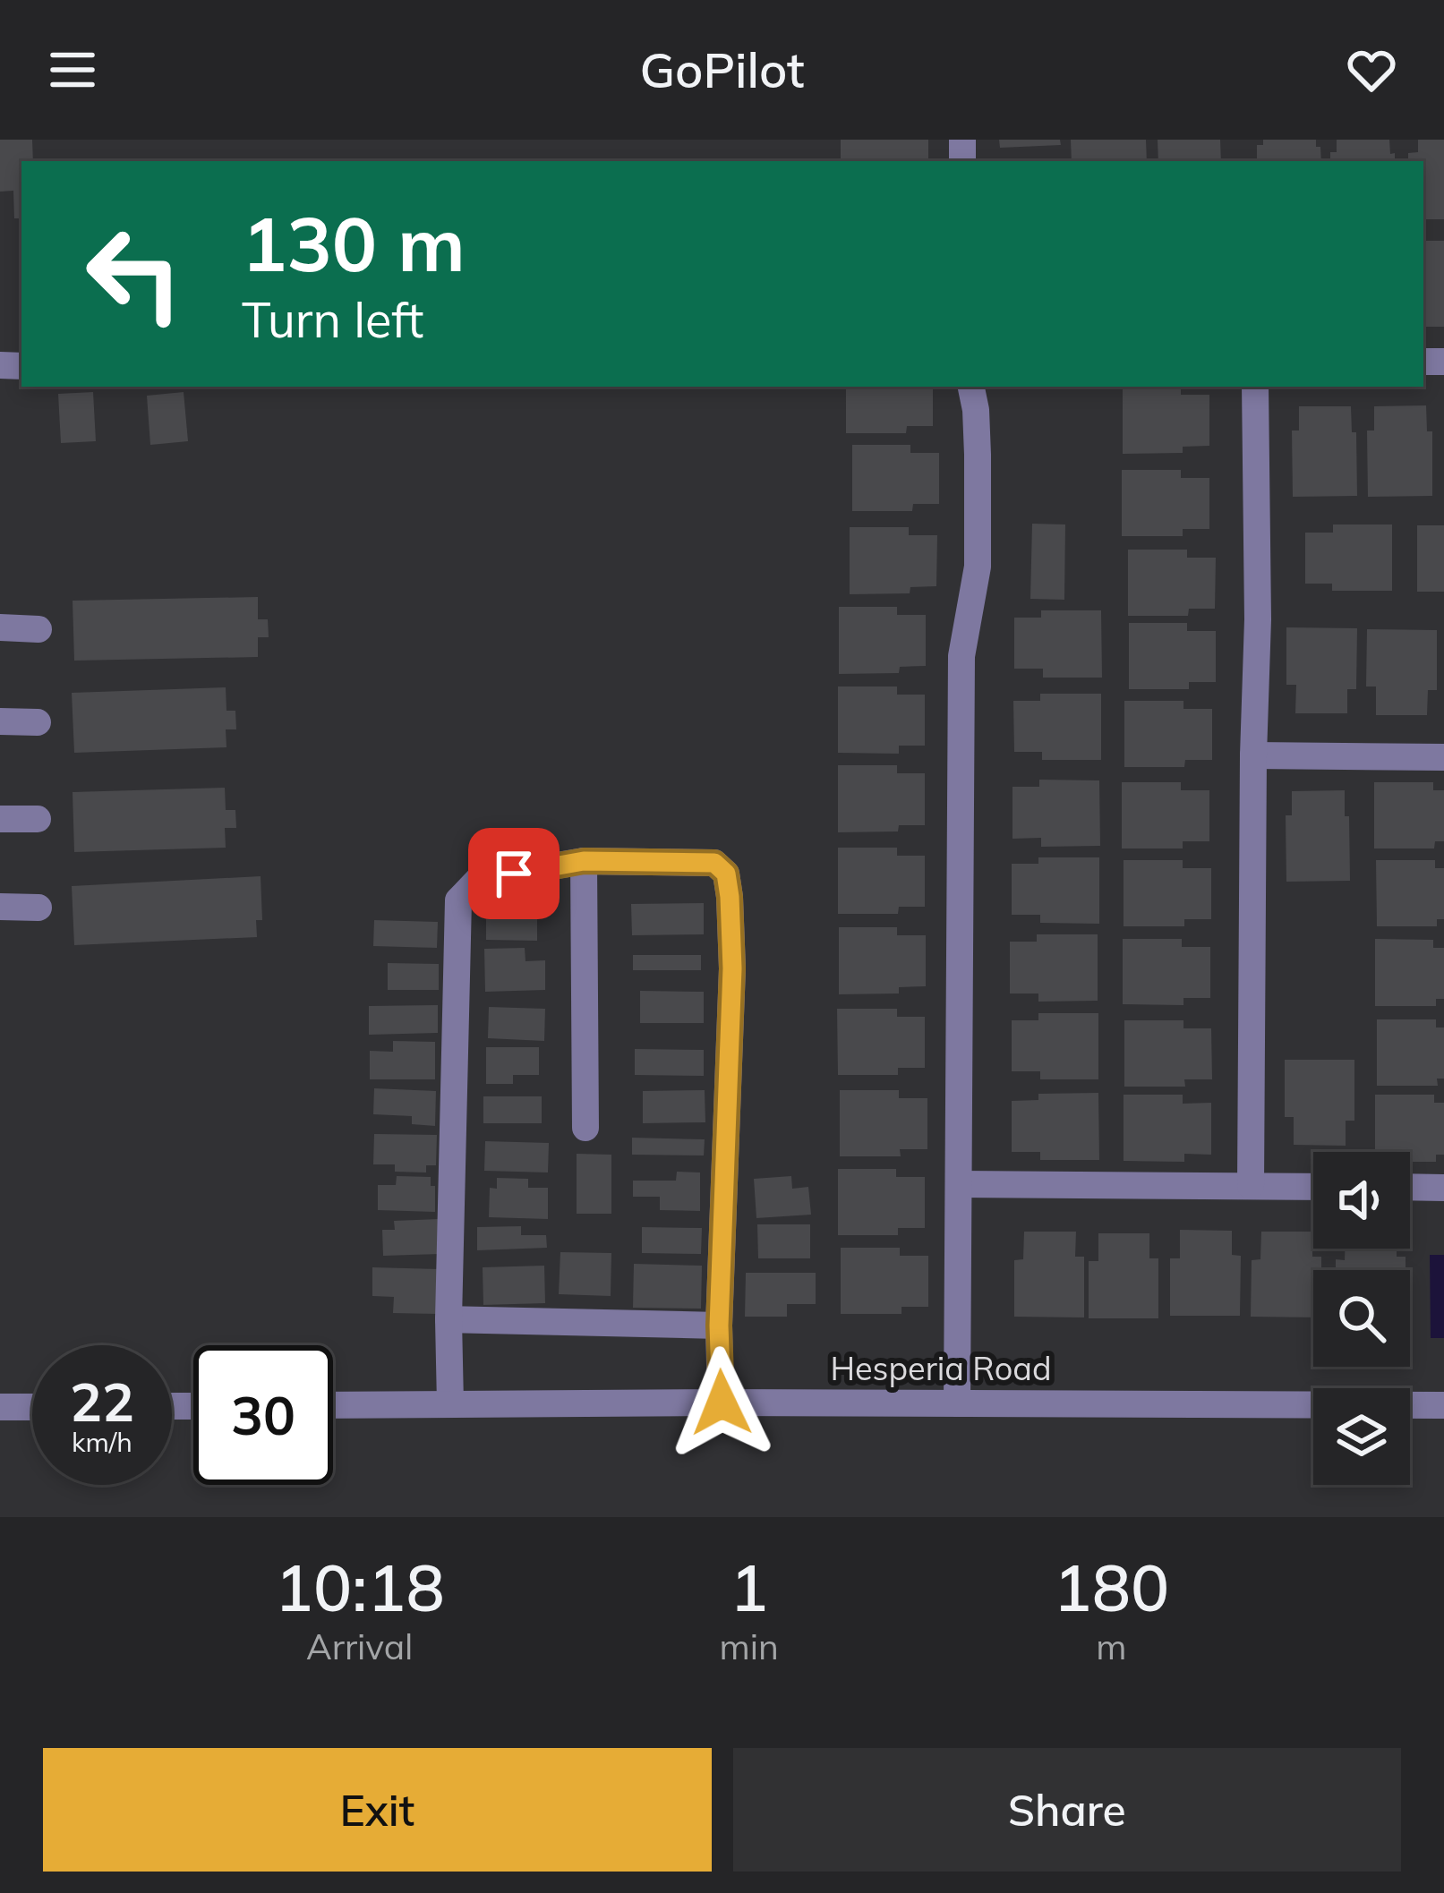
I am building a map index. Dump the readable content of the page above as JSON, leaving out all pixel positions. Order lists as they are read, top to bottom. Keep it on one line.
{"streets":{"street":["Hesperia Road"]},"page":{"header":"GoPilot","turn":["130 m","Turn left"],"speed":"22 km/h","limit":"30","eta":["10:18","Arrival","1","min","180","m"],"buttons":["Exit","Share"]}}
